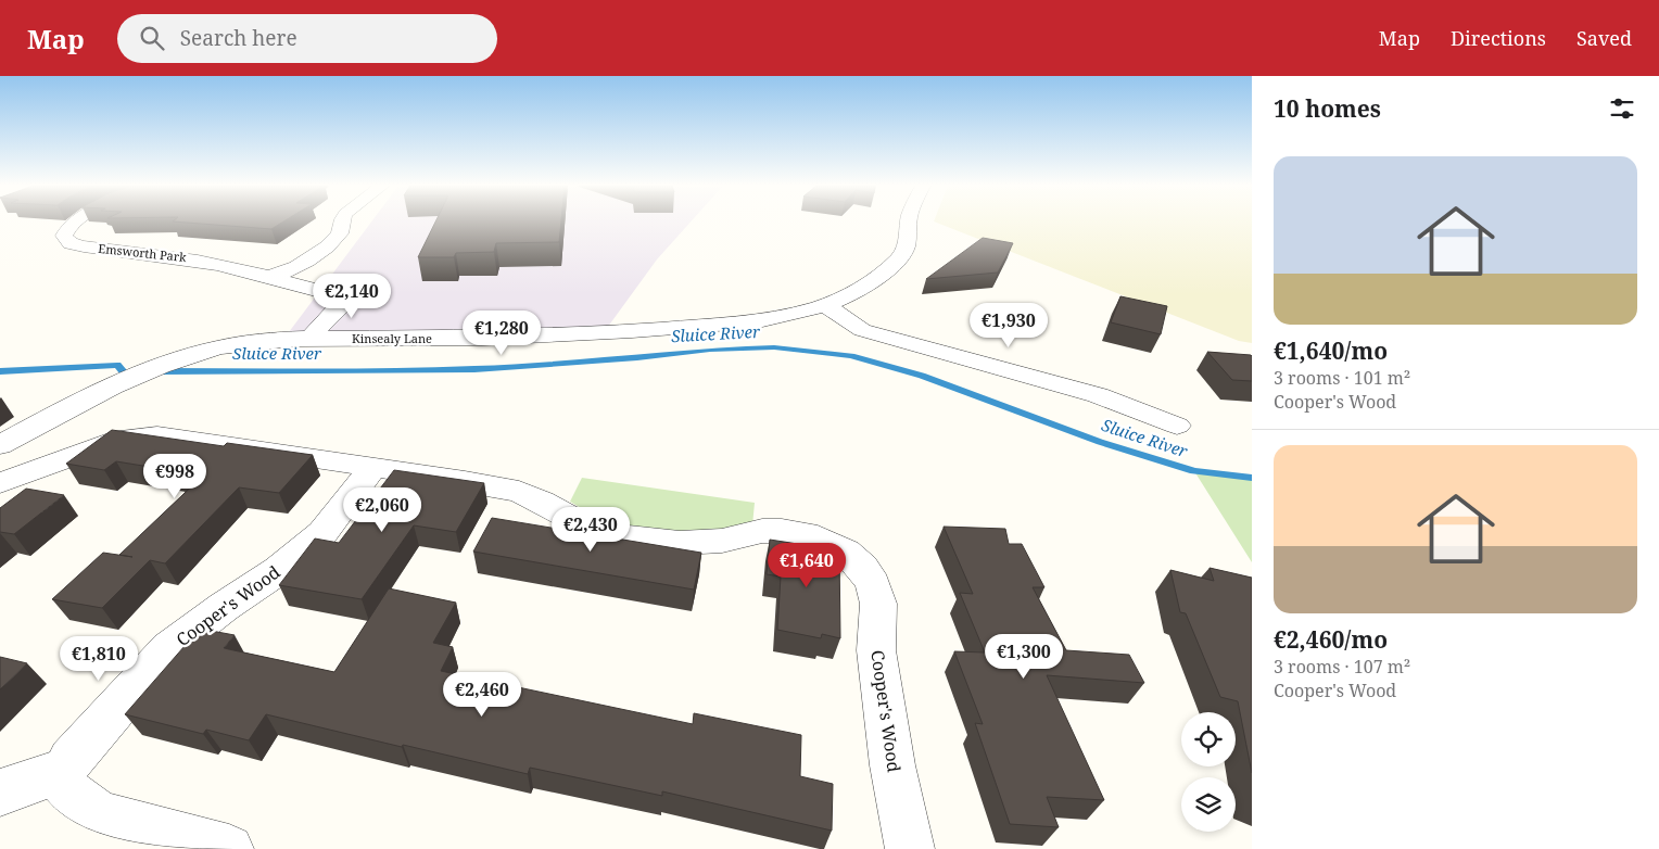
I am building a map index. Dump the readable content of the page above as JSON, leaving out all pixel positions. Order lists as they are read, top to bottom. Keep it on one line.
{"streets":{"street":["Emsworth Park","Kinsealy Lane","Cooper's Wood"]},"water":["Sluice River"],"page":{"header":"Map","search":"Search here","nav":["Map","Directions","Saved"],"heading":"10 homes","list":[{"name":"€1,640/mo","note":"3 rooms · 101 m² · Cooper's Wood"},{"name":"€2,460/mo","note":"3 rooms · 107 m² · Cooper's Wood"}],"price":["€2,140","€1,930","€1,280","€998","€2,060","€2,430","€1,640","€1,300","€1,810","€2,460"]}}
